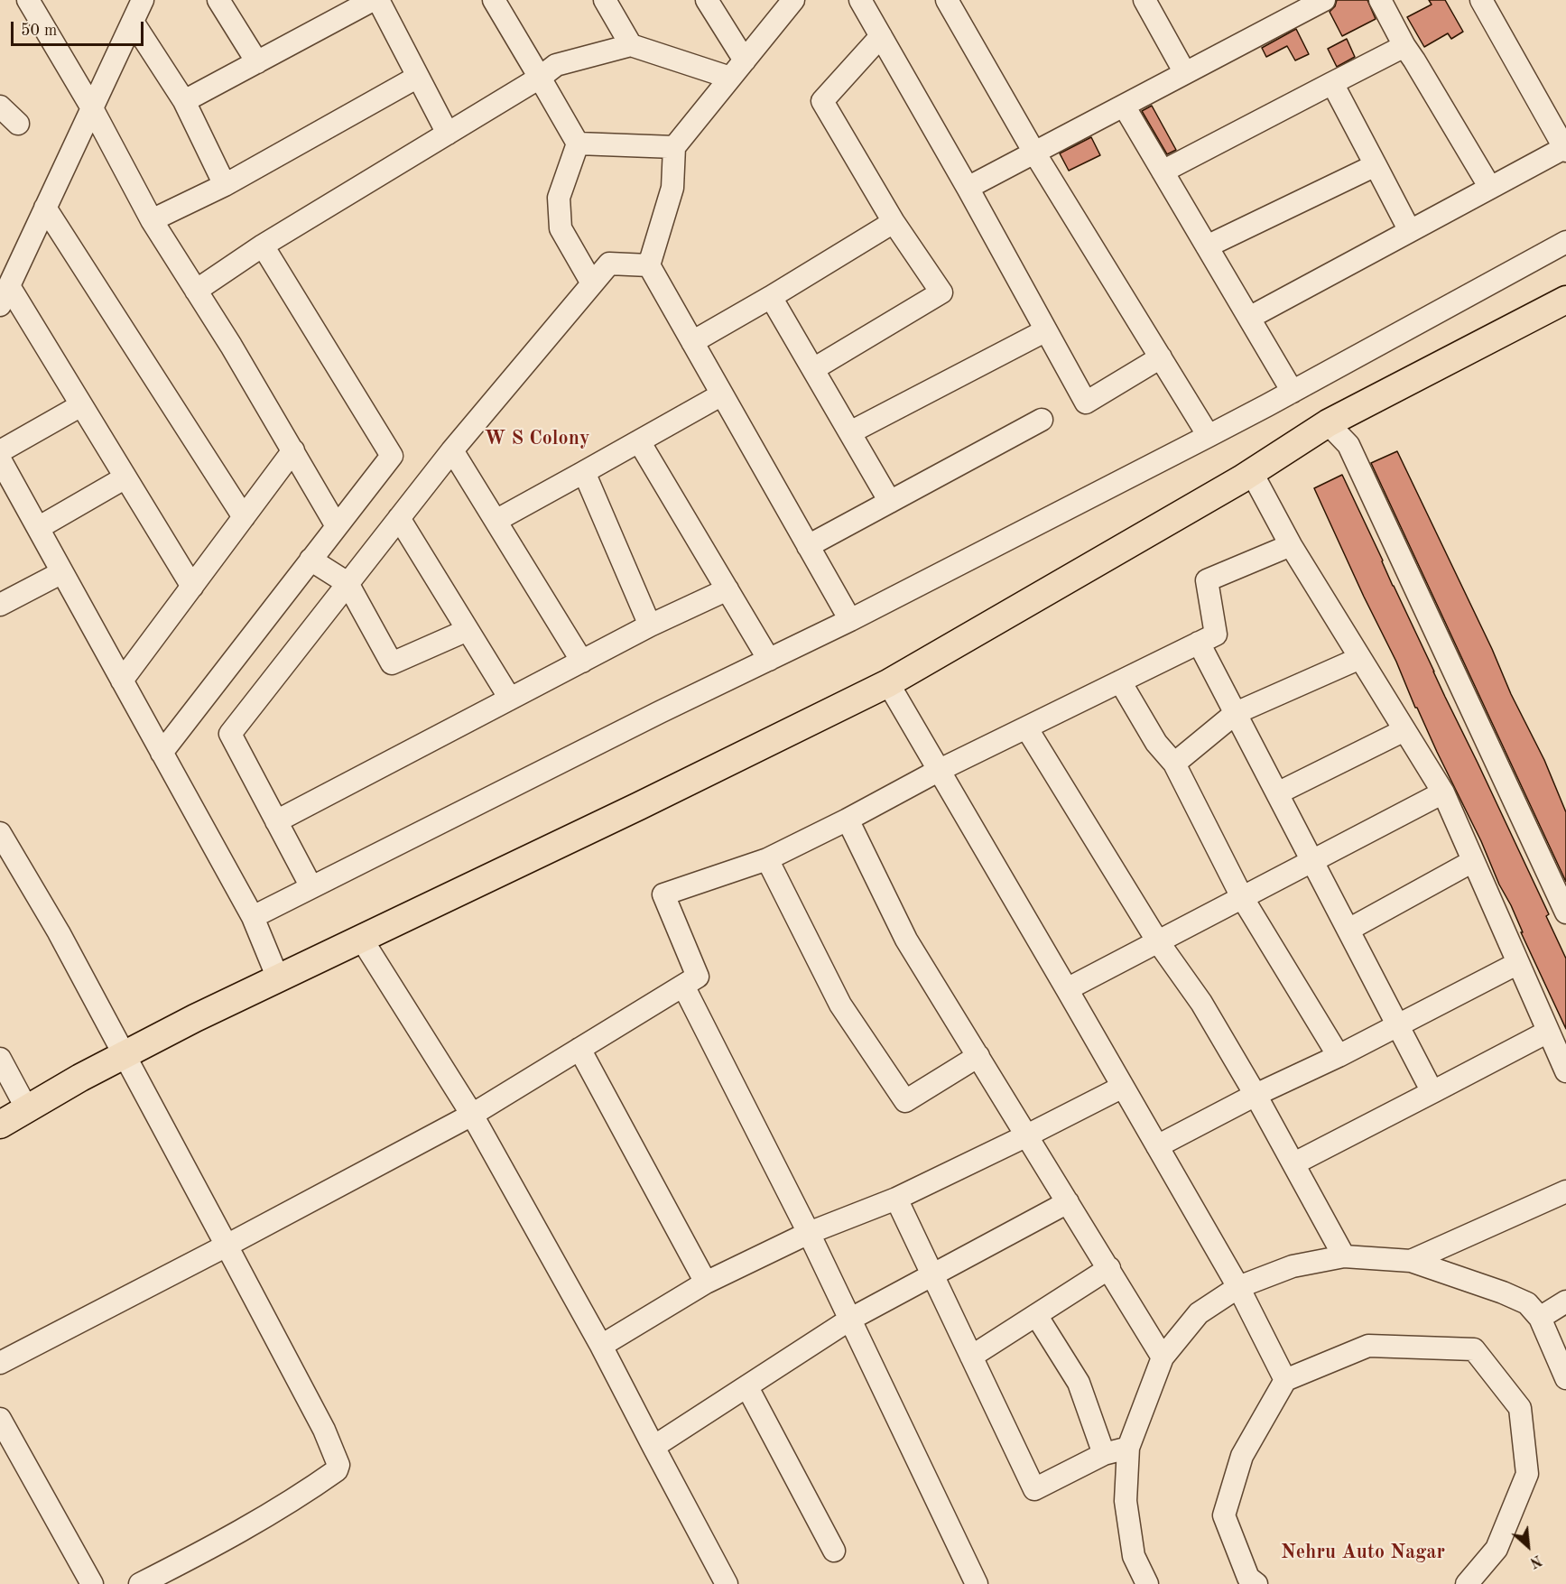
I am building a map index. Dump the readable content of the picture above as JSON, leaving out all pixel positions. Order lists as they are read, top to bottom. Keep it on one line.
{"districts":["W S Colony","Nehru Auto Nagar"],"scale_bar":"50 m","north":"bottom right"}
